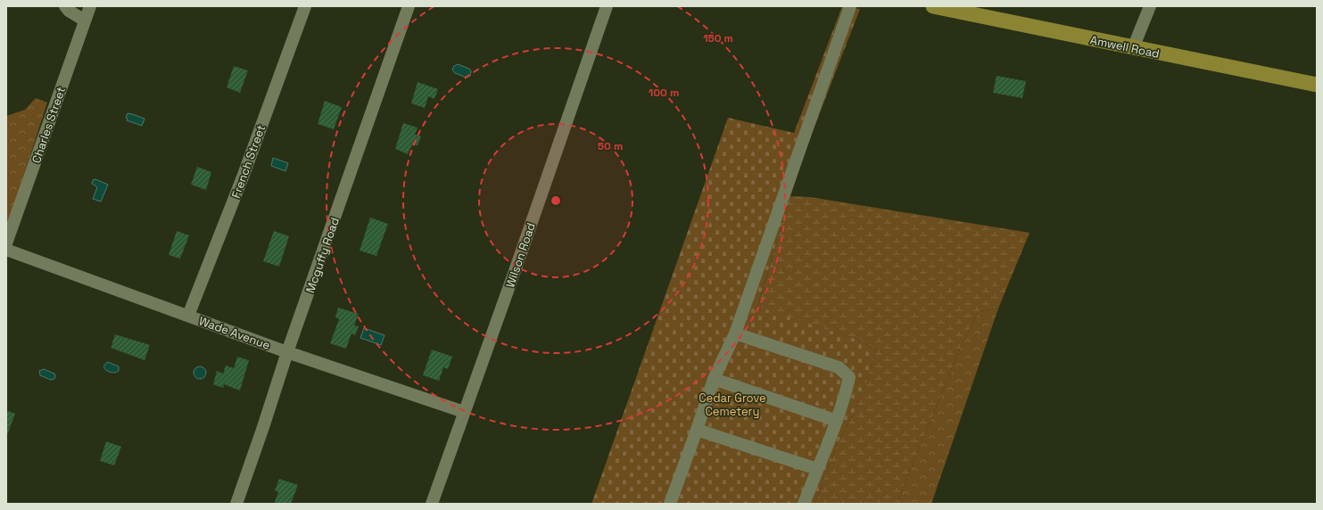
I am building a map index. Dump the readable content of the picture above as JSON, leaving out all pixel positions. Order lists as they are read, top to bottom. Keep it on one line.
{"streets":{"main road":["Amwell Road"],"street":["Charles Street","French Street","Mcguffy Road","Wilson Road","Wade Avenue"]},"crossings":[["French Street","Wade Avenue"],["Mcguffy Road","Wade Avenue"],["Wilson Road","Wade Avenue"]],"parks":["Cedar Grove Cemetery"],"rings":["150 m","100 m","50 m"]}
